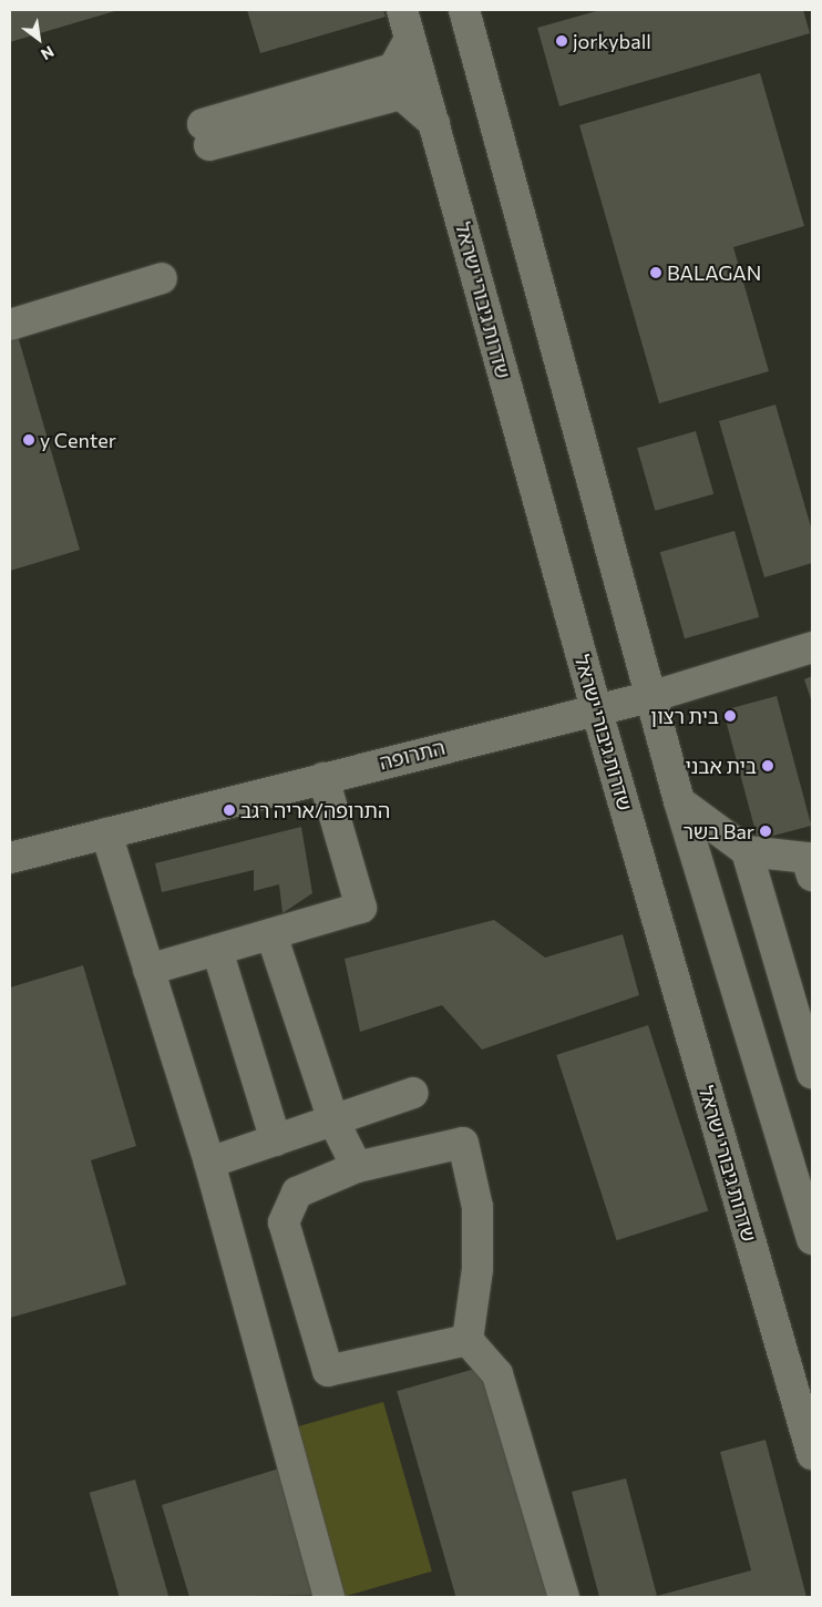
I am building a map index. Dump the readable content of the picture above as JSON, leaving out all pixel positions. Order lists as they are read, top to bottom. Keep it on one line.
{"streets":{"street":["שדרות גיבורי ישראל","התרופה"]},"crossings":[["שדרות גיבורי ישראל","התרופה"]],"places":["jorkyball","BALAGAN","y Center","בית רצון","בית אבני","התרופה/אריה רגב","בשר Bar"],"north":"bottom right"}
